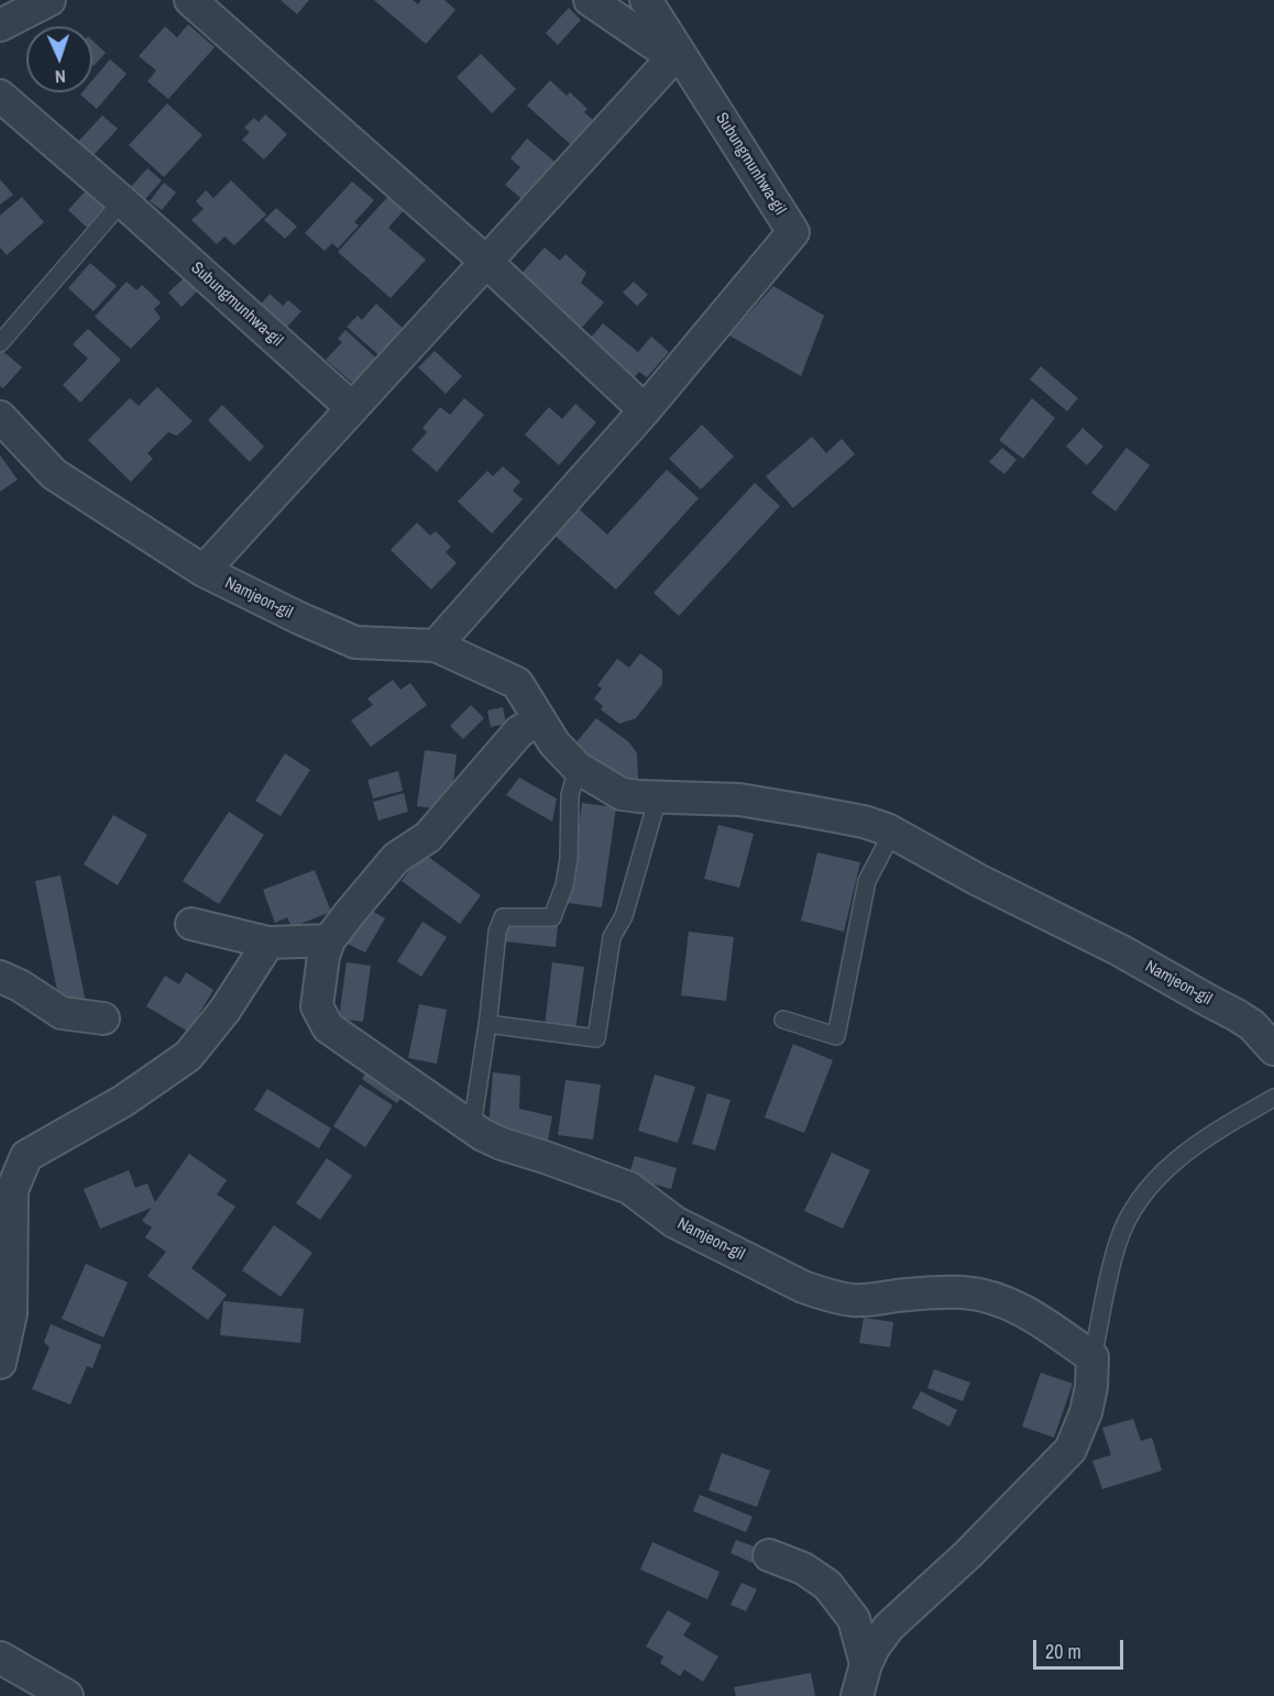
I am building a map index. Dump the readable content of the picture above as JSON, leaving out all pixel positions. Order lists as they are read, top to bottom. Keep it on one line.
{"streets":{"street":["Subungmunhwa-gil","Namjeon-gil"]},"crossings":[["Subungmunhwa-gil","Namjeon-gil"]],"scale_bar":"20 m","north":"bottom"}
